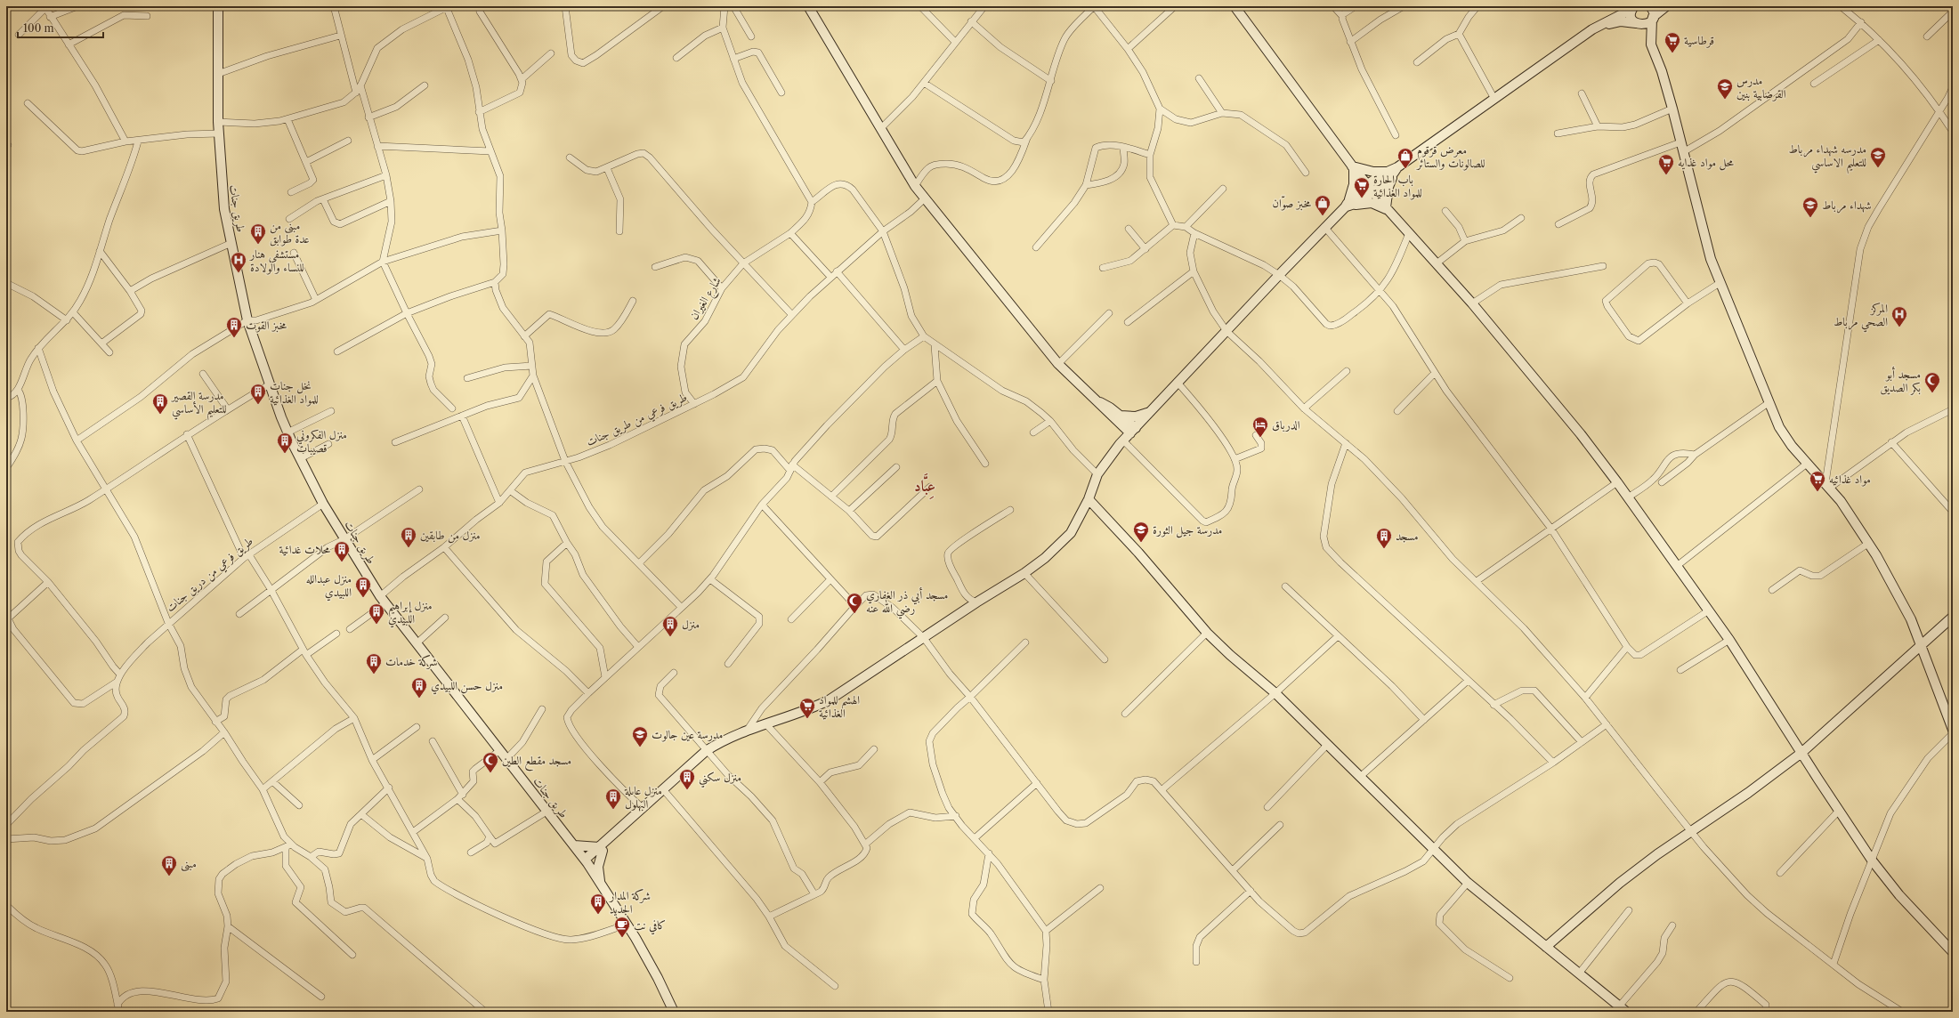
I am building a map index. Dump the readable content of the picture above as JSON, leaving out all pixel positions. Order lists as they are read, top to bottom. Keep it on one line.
{"streets":{"street":["طريق جنات","شارع الغيران","طريق فرعي من طريق جنات","طريق فرعي من دريق جنات"]},"crossings":[["طريق جنات","طريق فرعي من طريق جنات"],["طريق جنات","طريق فرعي من دريق جنات"],["شارع الغيران","طريق فرعي من طريق جنات"]],"districts":["عِبَّاد"],"places":{"supermarket":["قرطاسية","محل مواد غذايه","باب الحارة للمواد الغذائية","مواد غذائيه","الهشم للمواد الغذائية"],"school or university":["مدرس القرضابية بنين","مدرسه شهداء مرباط للتعليم الاساسي","شهداء مرباط","مدرسة جيل الثورة","مدرسة عين جالوت"],"shop":["معرض قرقوم للصالونات والستائر","مخبز صوّان"],"building":["مبنى من عدة طوابق","مخبز القوت","نخل جنات للمواد الغذائية","مدرسة القصير للتعليم الأساسي","منزل الفكروني قصيبات","منزل من طابقين","مسجد","محلات غدائية","منزل عبدالله اللبيدي","منزل إبراهيم اللبيدي","منزل","شركة خدمات","منزل حسن اللبيدي","منزل سكني","منزل عاىلة البهلول","مبنى","شركة المدار الجديد"],"hospital":["مستشفى هنار للنساء والولادة","المركز الصحي مرباط"],"mosque":["مسجد أبو بكر الصديق","مسجد أبي ذر الغفاري رضي الله عنه","مسجد مقطع الطين"],"hotel":["الدرباق"],"cafe":["كافي نت"]},"scale_bar":"100 m"}
